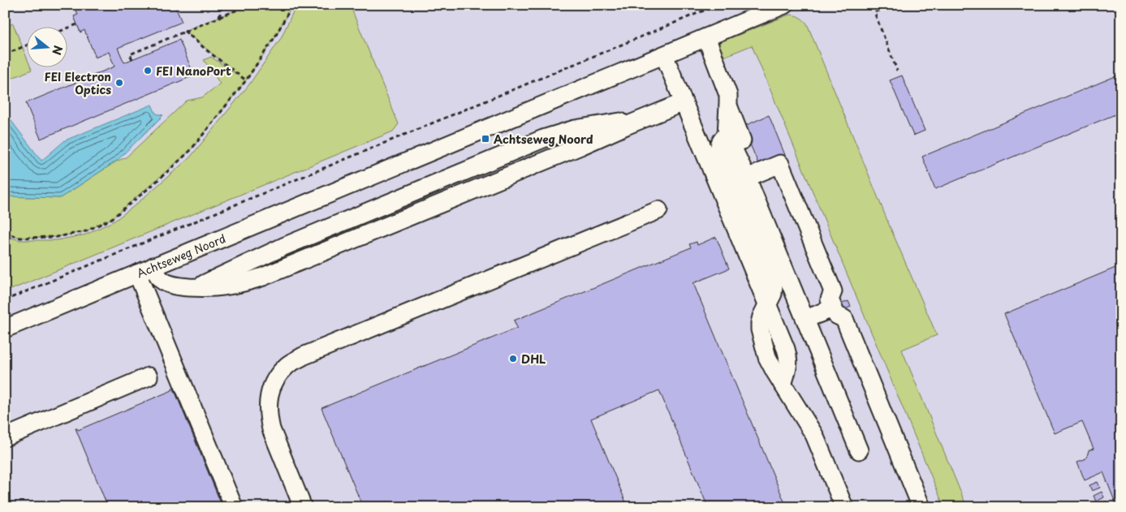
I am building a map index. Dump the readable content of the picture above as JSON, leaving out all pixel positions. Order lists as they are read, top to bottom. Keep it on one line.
{"streets":{"street":["Achtseweg Noord"]},"places":{"other":["FEI NanoPort","FEI Electron Optics","DHL"],"transit":["Achtseweg Noord"]},"north":"right"}
